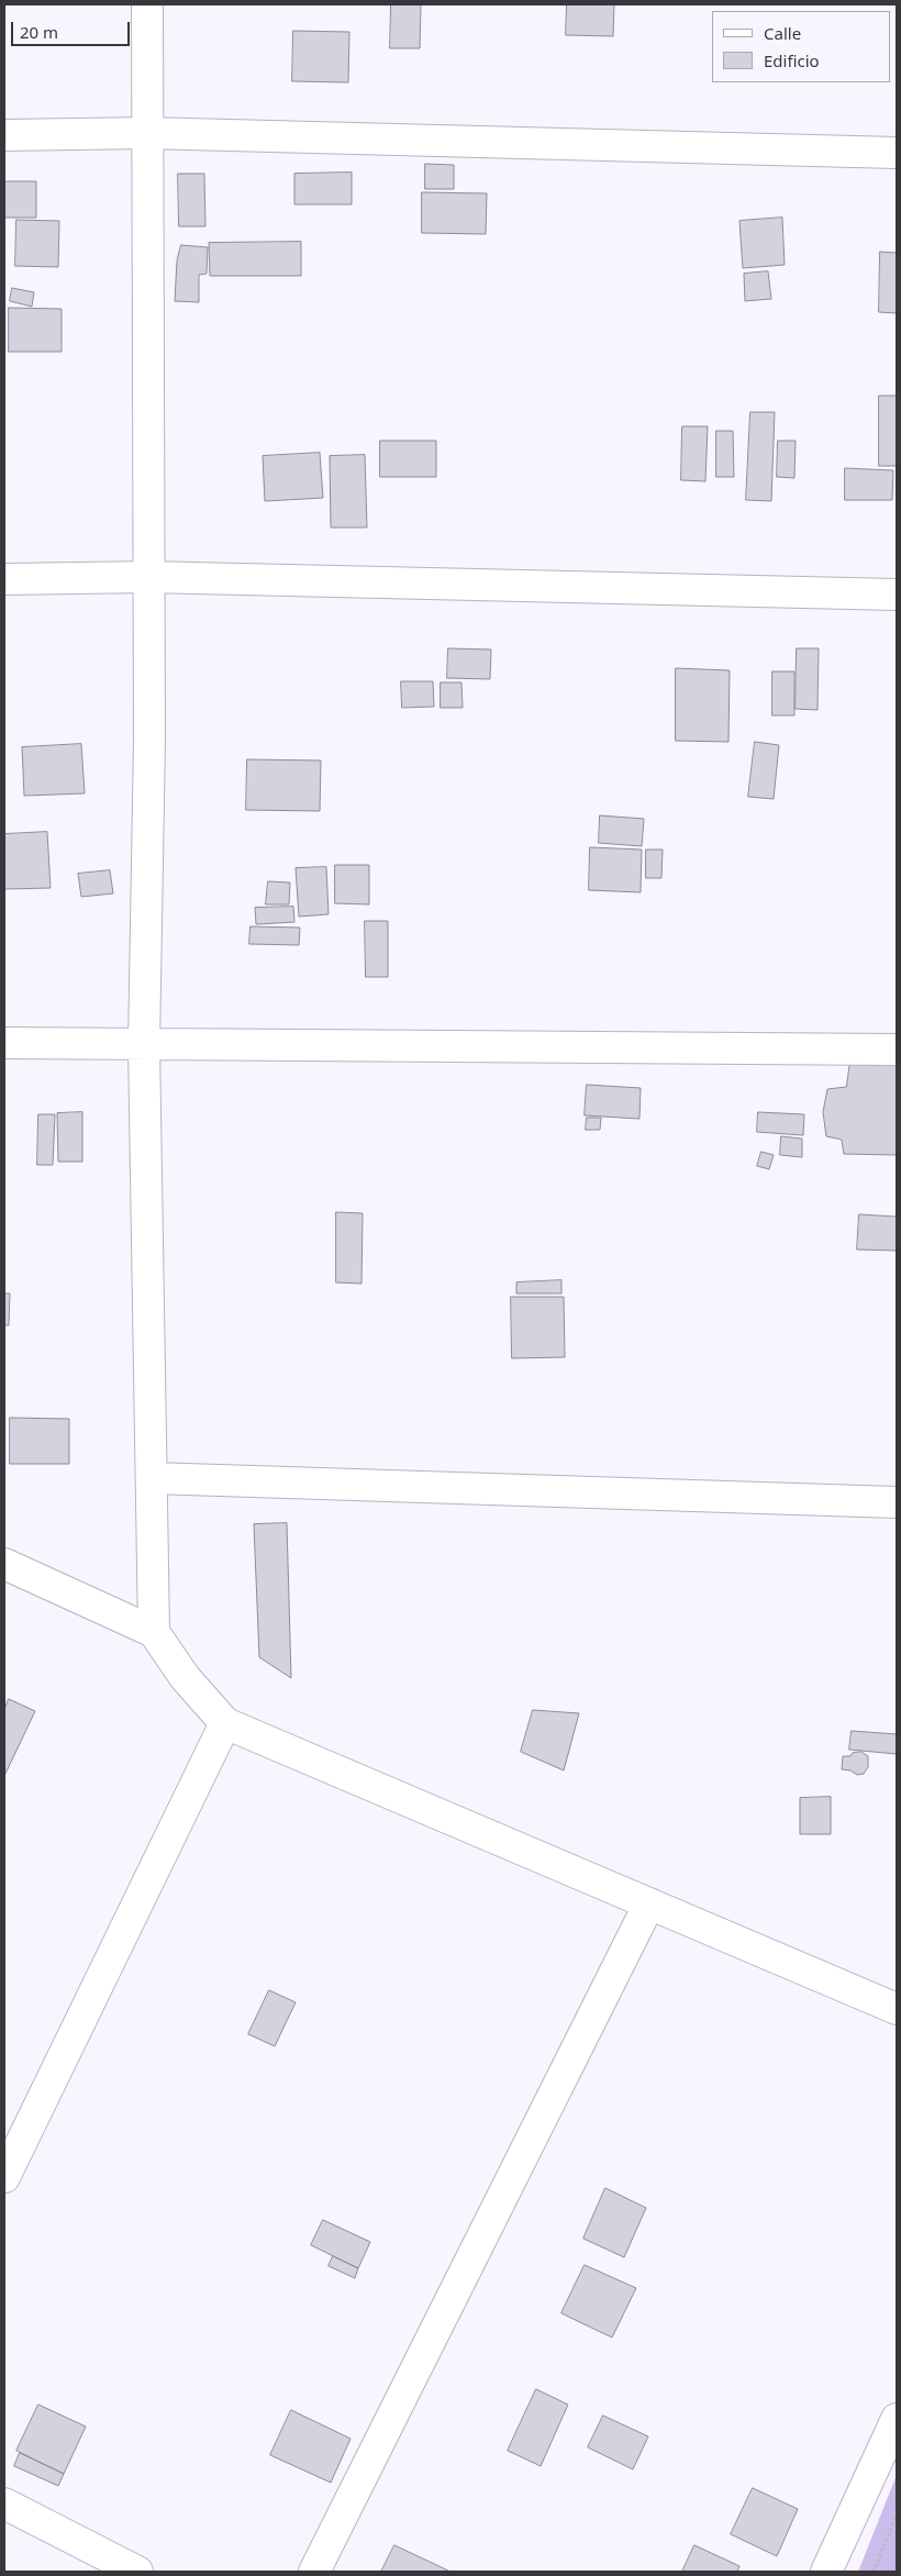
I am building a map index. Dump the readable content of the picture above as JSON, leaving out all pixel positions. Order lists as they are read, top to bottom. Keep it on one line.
{"legend":["Calle","Edificio"],"scale_bar":"20 m"}
